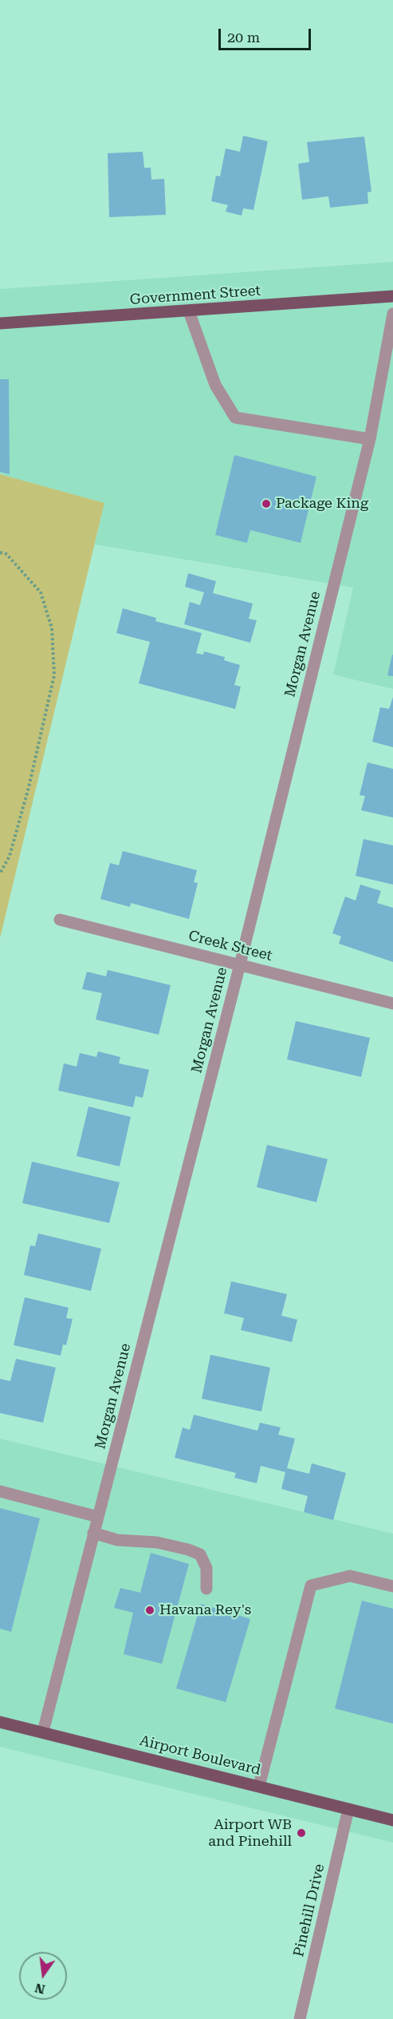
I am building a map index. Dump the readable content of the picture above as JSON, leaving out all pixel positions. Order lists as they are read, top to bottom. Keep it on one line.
{"streets":{"main road":["Government Street","Airport Boulevard"],"street":["Morgan Avenue","Creek Street","Pinehill Drive"]},"crossings":[["Morgan Avenue","Creek Street"],["Morgan Avenue","Airport Boulevard"],["Airport Boulevard","Pinehill Drive"]],"places":["Package King","Havana Rey's","Airport WB and Pinehill"],"scale_bar":"20 m","north":"bottom"}
